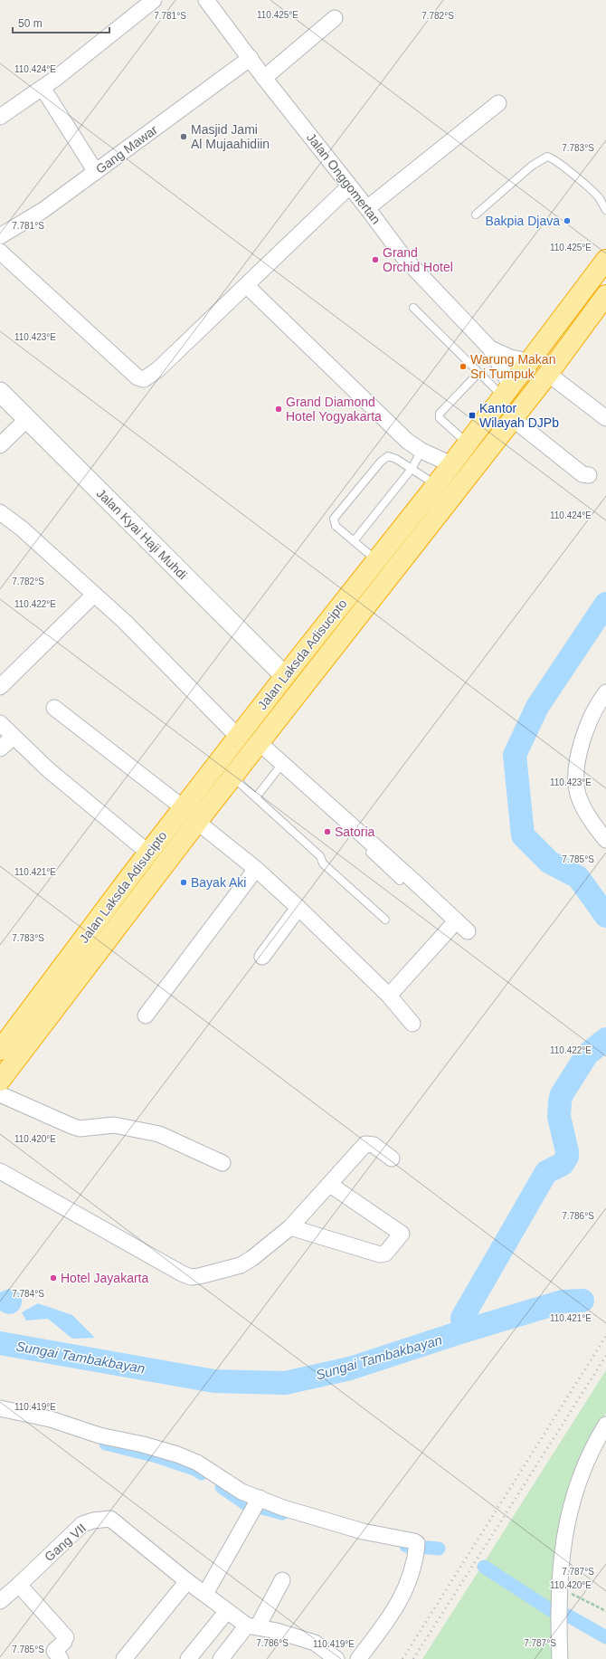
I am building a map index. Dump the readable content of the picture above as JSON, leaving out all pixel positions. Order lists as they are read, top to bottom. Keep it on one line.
{"streets":{"highway":["Jalan Laksda Adisucipto"],"street":["Gang Mawar","Jalan Onggomertan","Jalan Kyai Haji Muhdi","Gang VII"]},"crossings":[["Gang Mawar","Jalan Onggomertan"],["Jalan Kyai Haji Muhdi","Jalan Laksda Adisucipto"]],"water":["Sungai Tambakbayan"],"places":{"other":["Masjid Jami Al Mujaahidiin","Bakpia Djava","Grand Orchid Hotel","Warung Makan Sri Tumpuk","Grand Diamond Hotel Yogyakarta","Satoria","Bayak Aki","Hotel Jayakarta"],"transit":["Kantor Wilayah DJPb"]},"scale_bar":"50 m","coordinates":["110.425°E","7.781°S","7.782°S","110.424°E","7.783°S","110.423°E","110.422°E","7.785°S","110.421°E","110.420°E","7.786°S","7.784°S","110.419°E","7.787°S"]}
